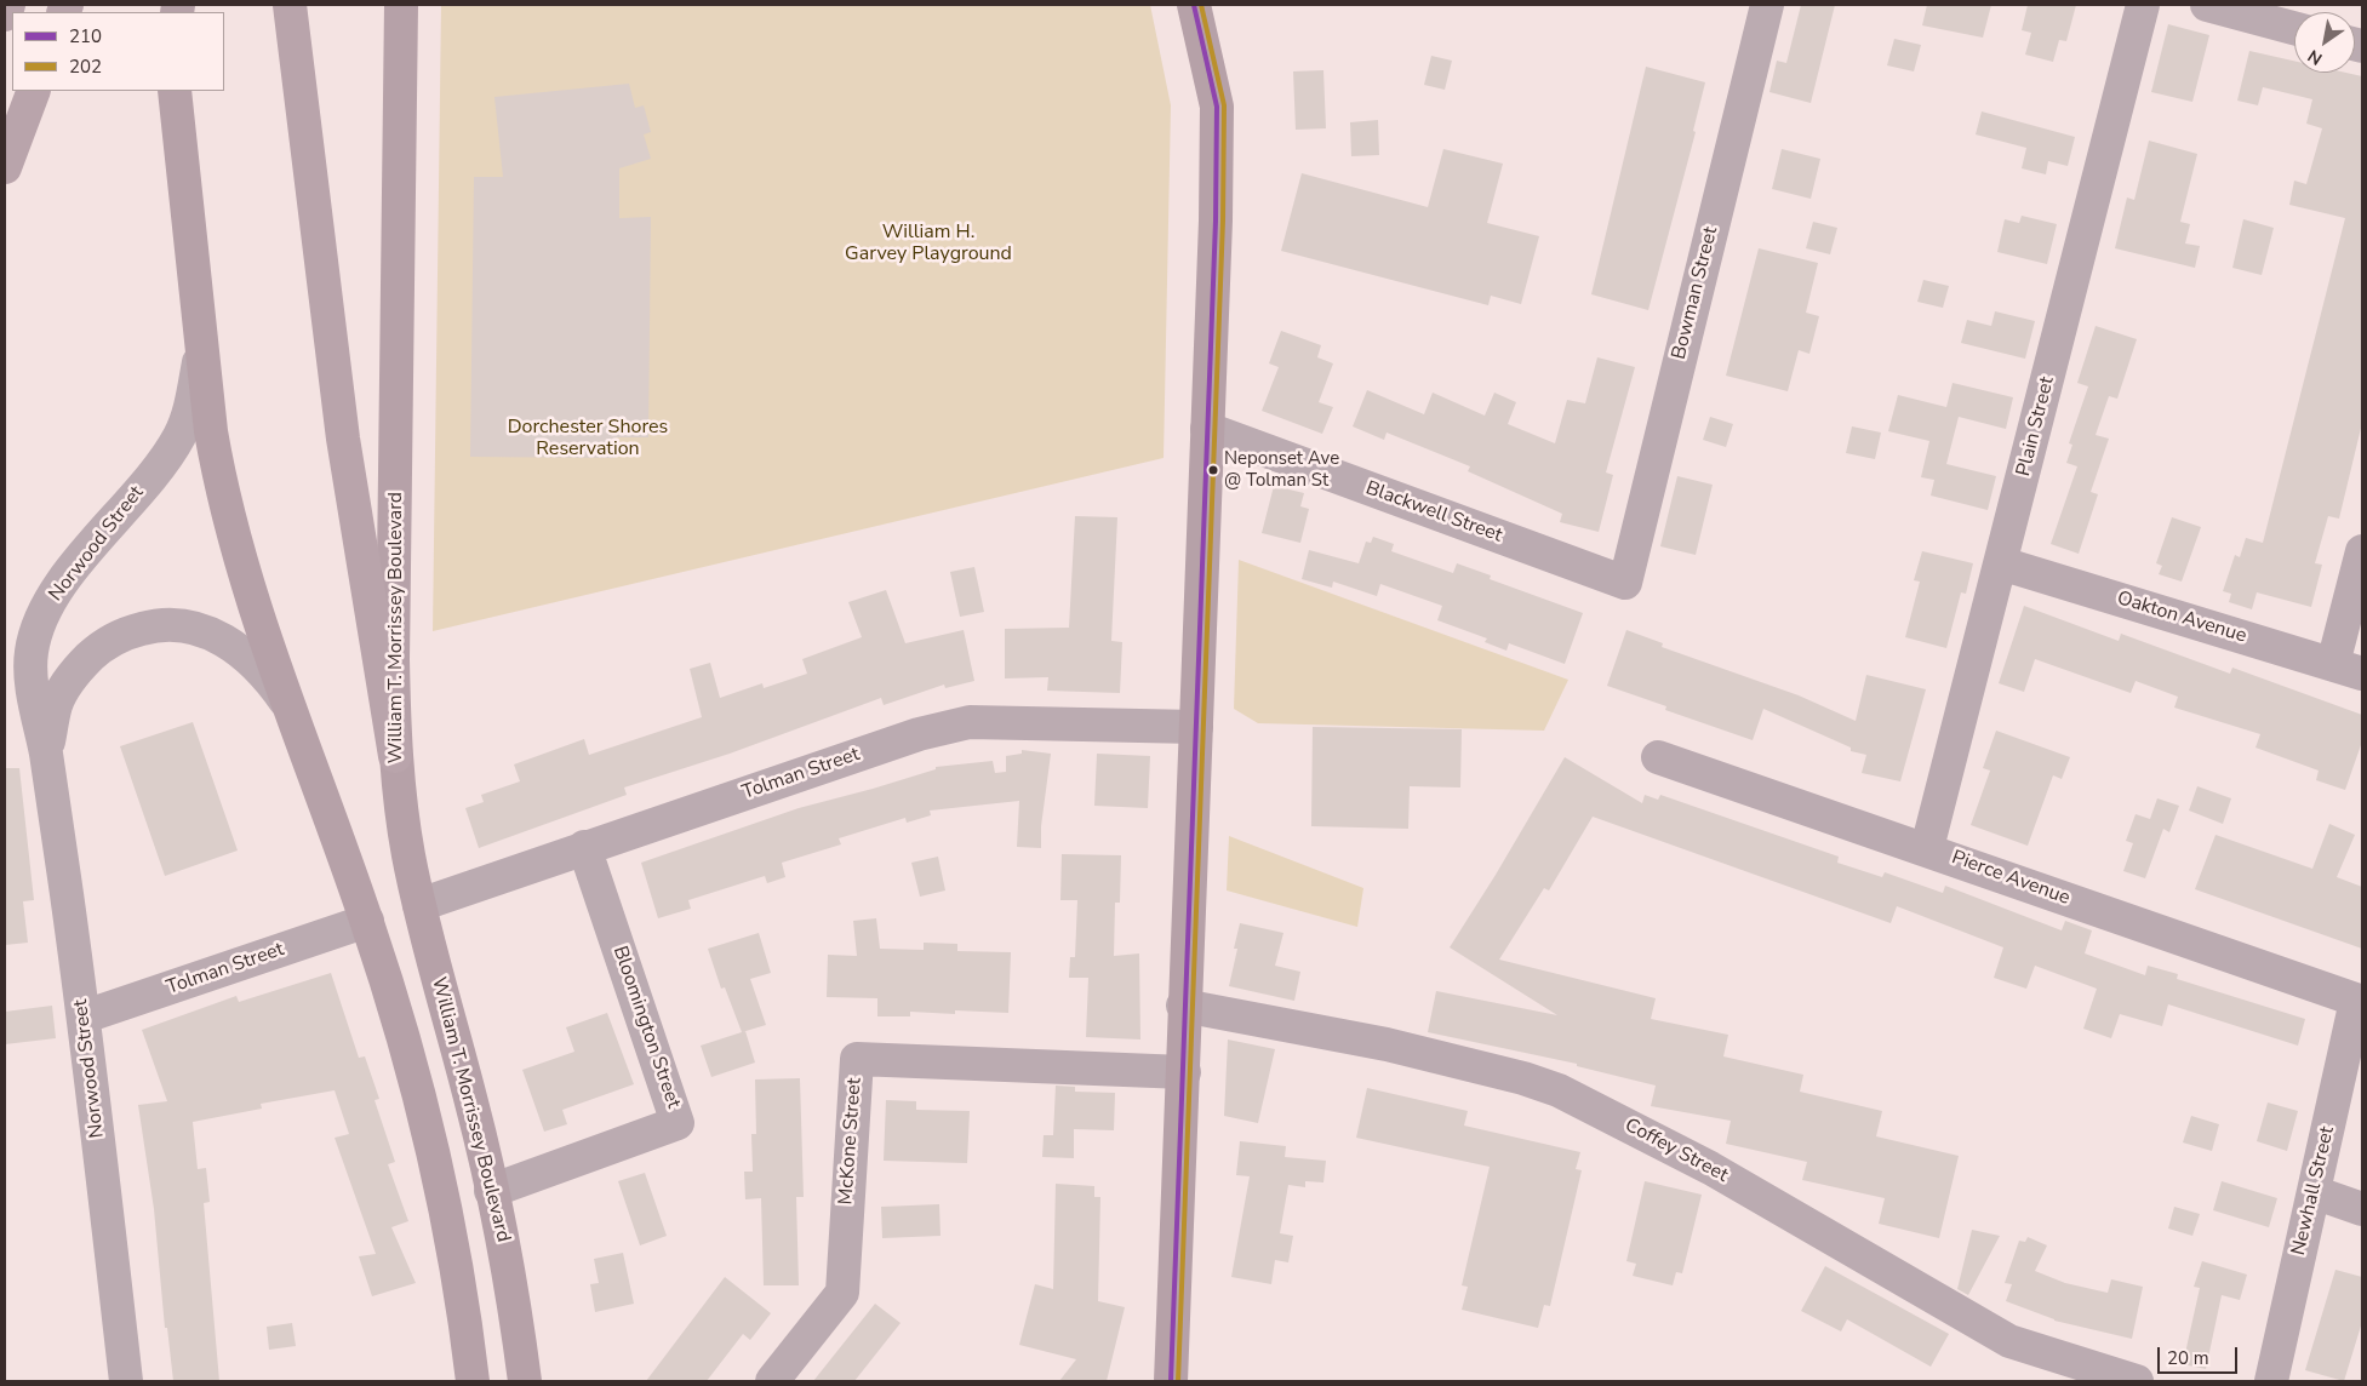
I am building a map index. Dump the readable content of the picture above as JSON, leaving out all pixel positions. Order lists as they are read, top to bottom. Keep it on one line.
{"streets":{"main road":["William T. Morrissey Boulevard"],"street":["Bowman Street","Plain Street","Blackwell Street","Norwood Street","Oakton Avenue","Tolman Street","Pierce Avenue","Bloomington Street","McKone Street","Coffey Street","Newhall Street"]},"crossings":[["Bowman Street","Blackwell Street"],["Plain Street","Oakton Avenue"],["Plain Street","Pierce Avenue"],["Norwood Street","Tolman Street"],["William T. Morrissey Boulevard","Tolman Street"],["William T. Morrissey Boulevard","Bloomington Street"],["Tolman Street","Bloomington Street"],["Pierce Avenue","Newhall Street"]],"parks":["William H. Garvey Playground","Dorchester Shores Reservation"],"places":["Neponset Ave @ Tolman St"],"lines":["transit line 210","transit line 202"],"legend":["210","202"],"scale_bar":"20 m","north":"bottom left"}
